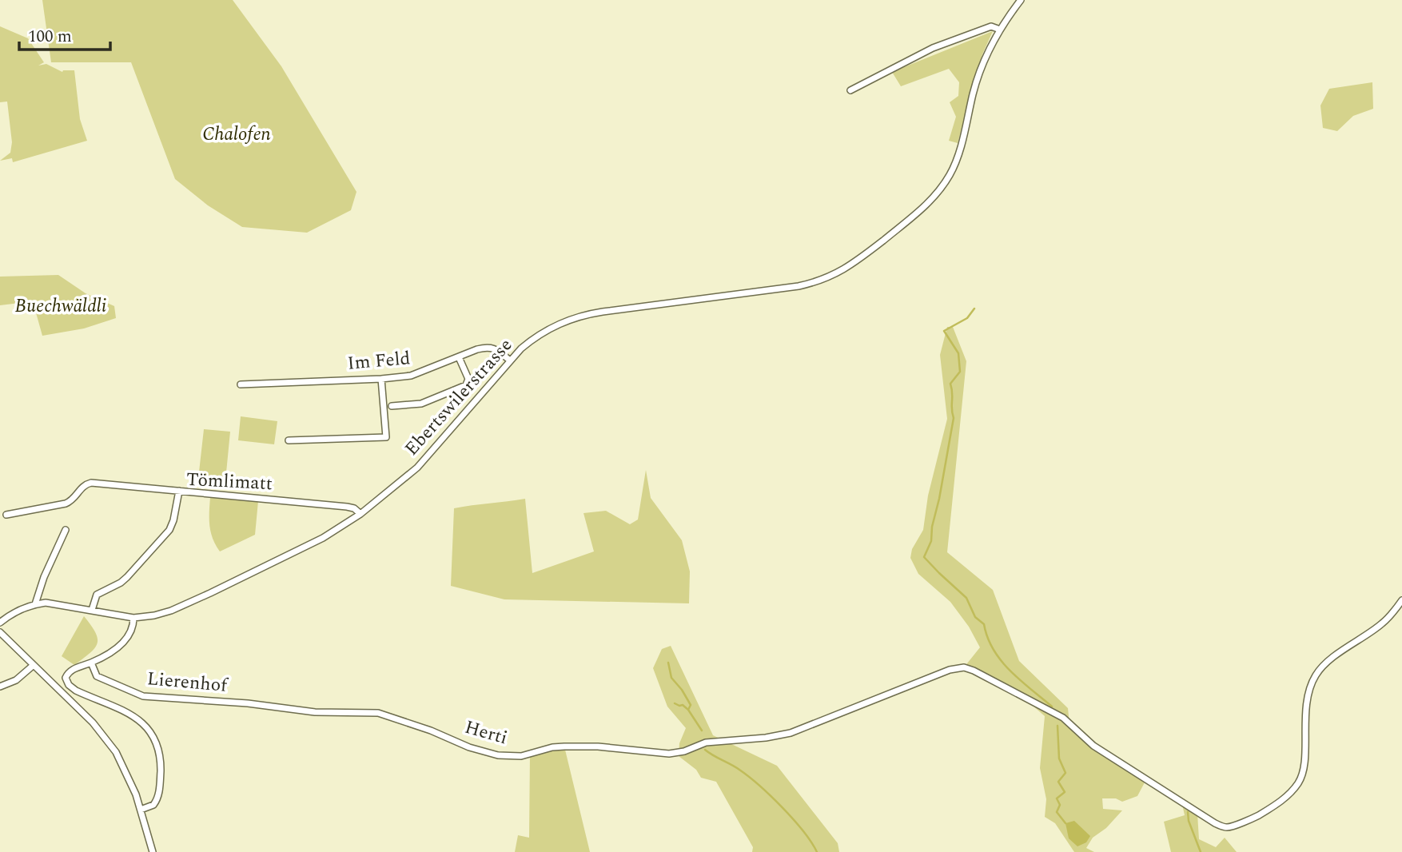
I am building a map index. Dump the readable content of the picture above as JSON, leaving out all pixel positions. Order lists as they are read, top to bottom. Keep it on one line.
{"streets":{"street":["Im Feld","Ebertswilerstrasse","Tömlimatt","Lierenhof","Herti"]},"crossings":[["Im Feld","Ebertswilerstrasse"],["Ebertswilerstrasse","Tömlimatt"],["Lierenhof","Herti"]],"parks":["Chalofen","Buechwäldli"],"scale_bar":"100 m"}
